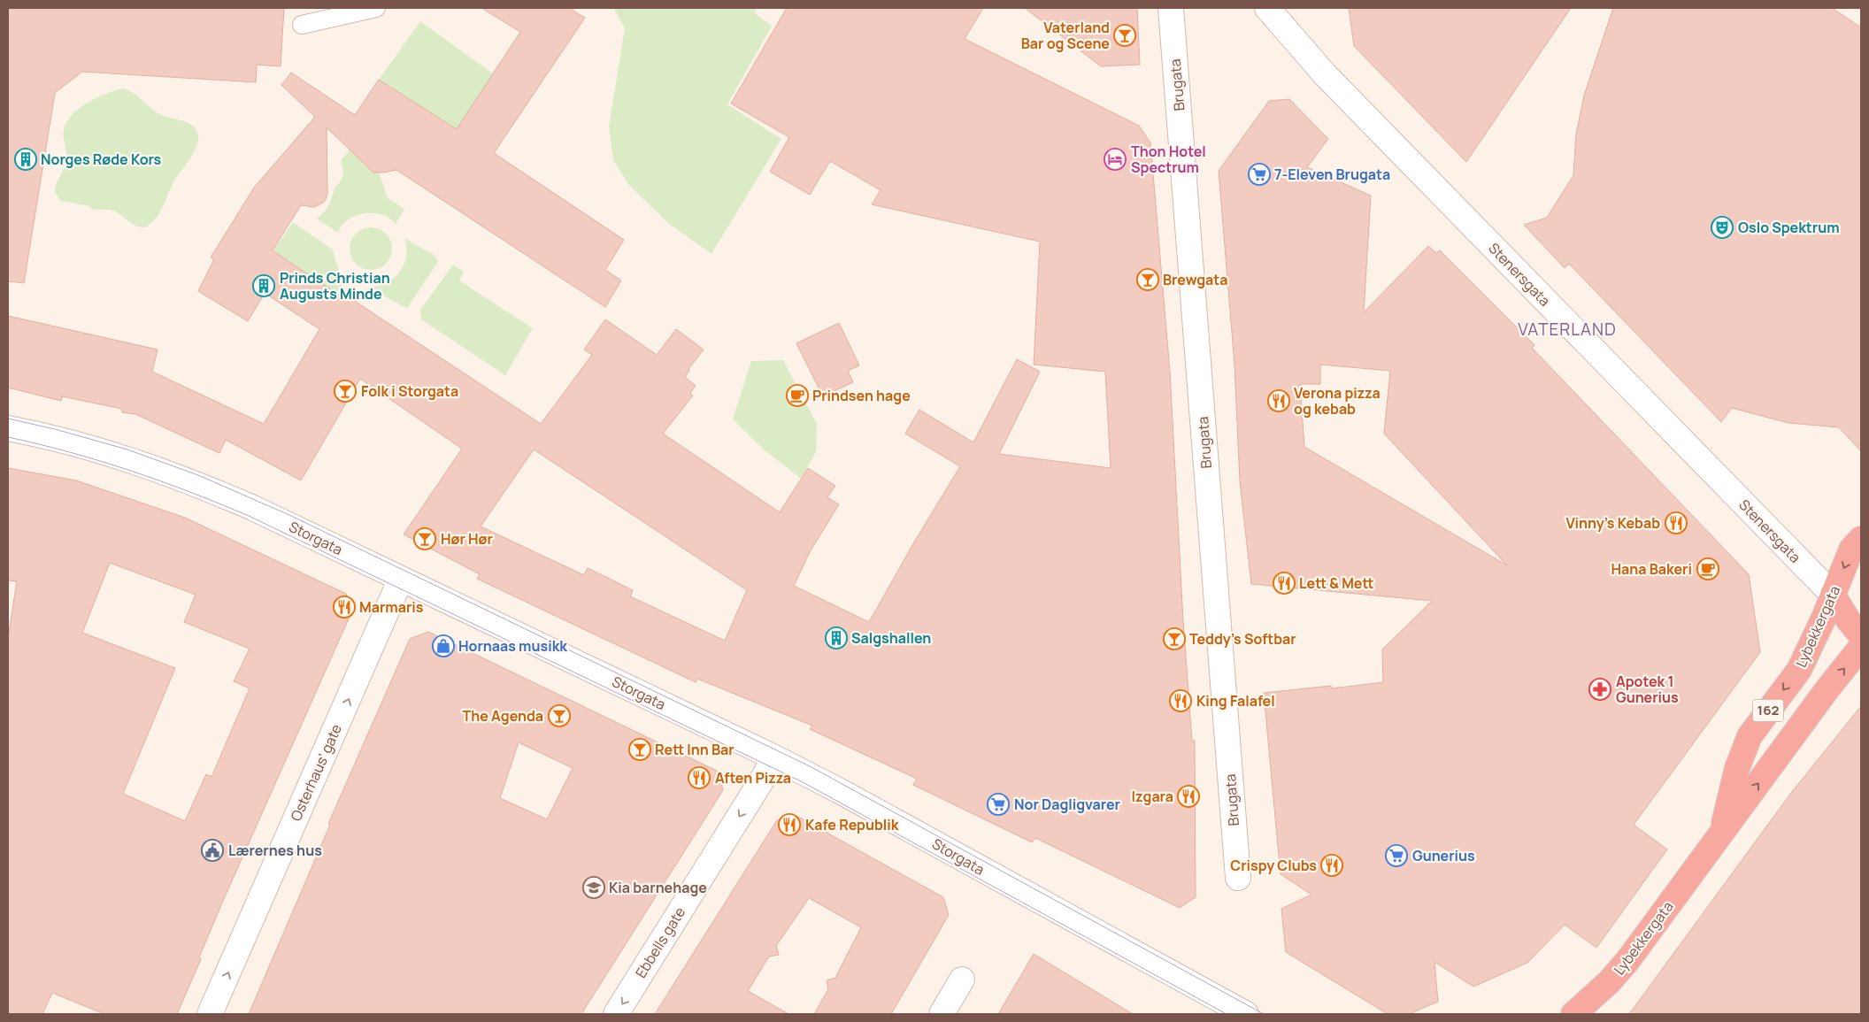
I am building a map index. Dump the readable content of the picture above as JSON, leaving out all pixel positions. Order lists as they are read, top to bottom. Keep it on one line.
{"streets":{"highway":["Lybekkergata","162"],"street":["Brugata","Stenersgata","Storgata","Osterhaus’ gate","Ebbells gate"]},"crossings":[["Stenersgata","Lybekkergata"],["Storgata","Osterhaus’ gate"],["Storgata","Ebbells gate"]],"one_way":["Osterhaus’ gate","Ebbells gate"],"districts":["VATERLAND"],"places":{"bar":["Vaterland Bar og Scene","Brewgata","Folk i Storgata","Hør Hør","Teddy's Softbar","The Agenda","Rett Inn Bar"],"building":["Norges Røde Kors","Prinds Christian Augusts Minde","Salgshallen"],"hotel":["Thon Hotel Spectrum"],"supermarket":["7-Eleven Brugata","Nor Dagligvarer","Gunerius"],"theatre":["Oslo Spektrum"],"cafe":["Prindsen hage","Hana Bakeri"],"restaurant":["Verona pizza og kebab","Vinny's Kebab","Lett & Mett","Marmaris","King Falafel","Aften Pizza","Izgara","Kafe Republik","Crispy Clubs"],"shop":["Hornaas musikk"],"pharmacy":["Apotek 1 Gunerius"],"public building":["Lærernes hus"],"school or university":["Kia barnehage"]}}
